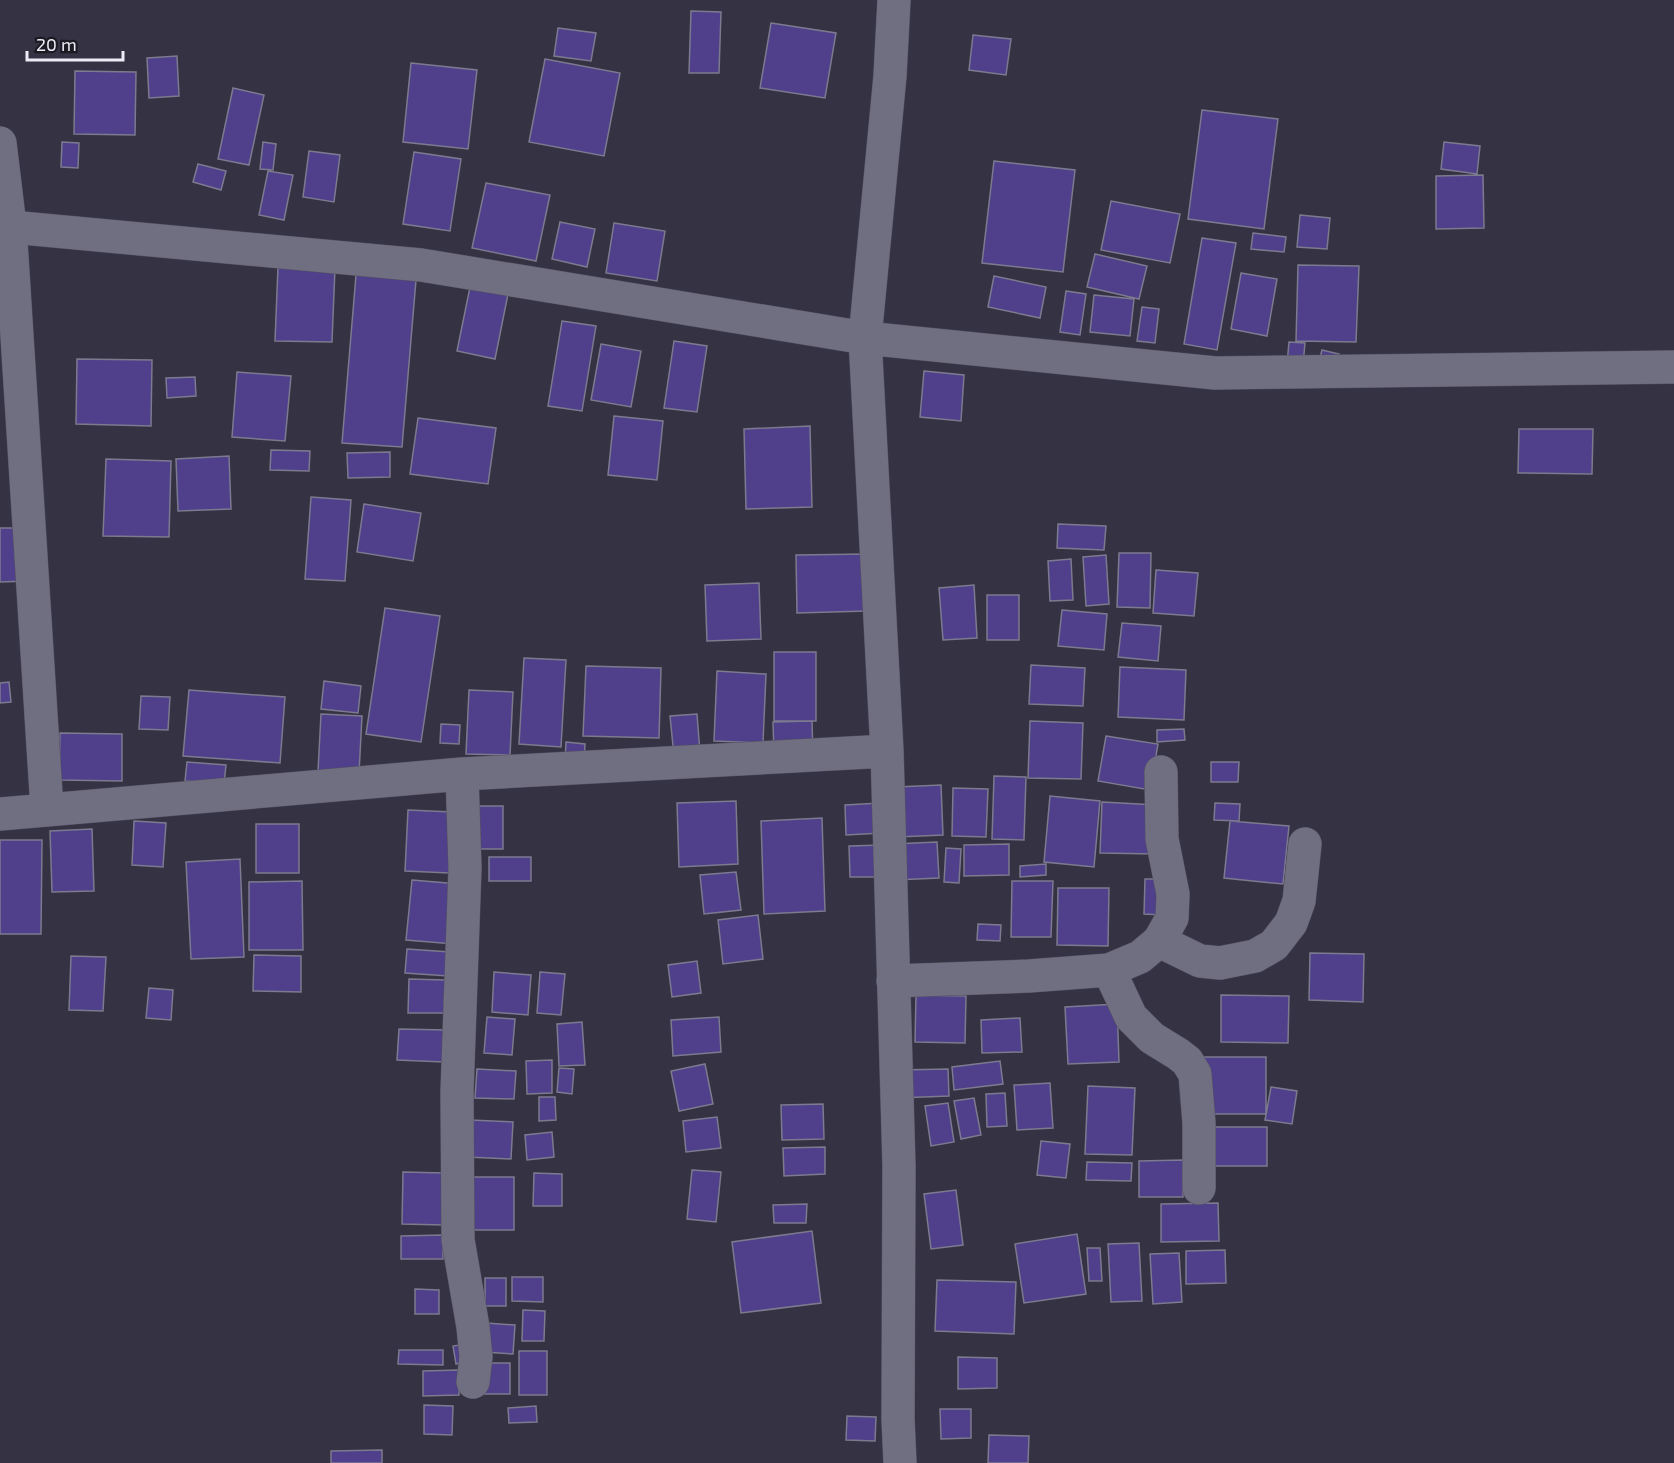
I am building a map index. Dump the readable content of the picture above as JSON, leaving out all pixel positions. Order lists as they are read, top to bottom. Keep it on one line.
{"scale_bar":"20 m"}
